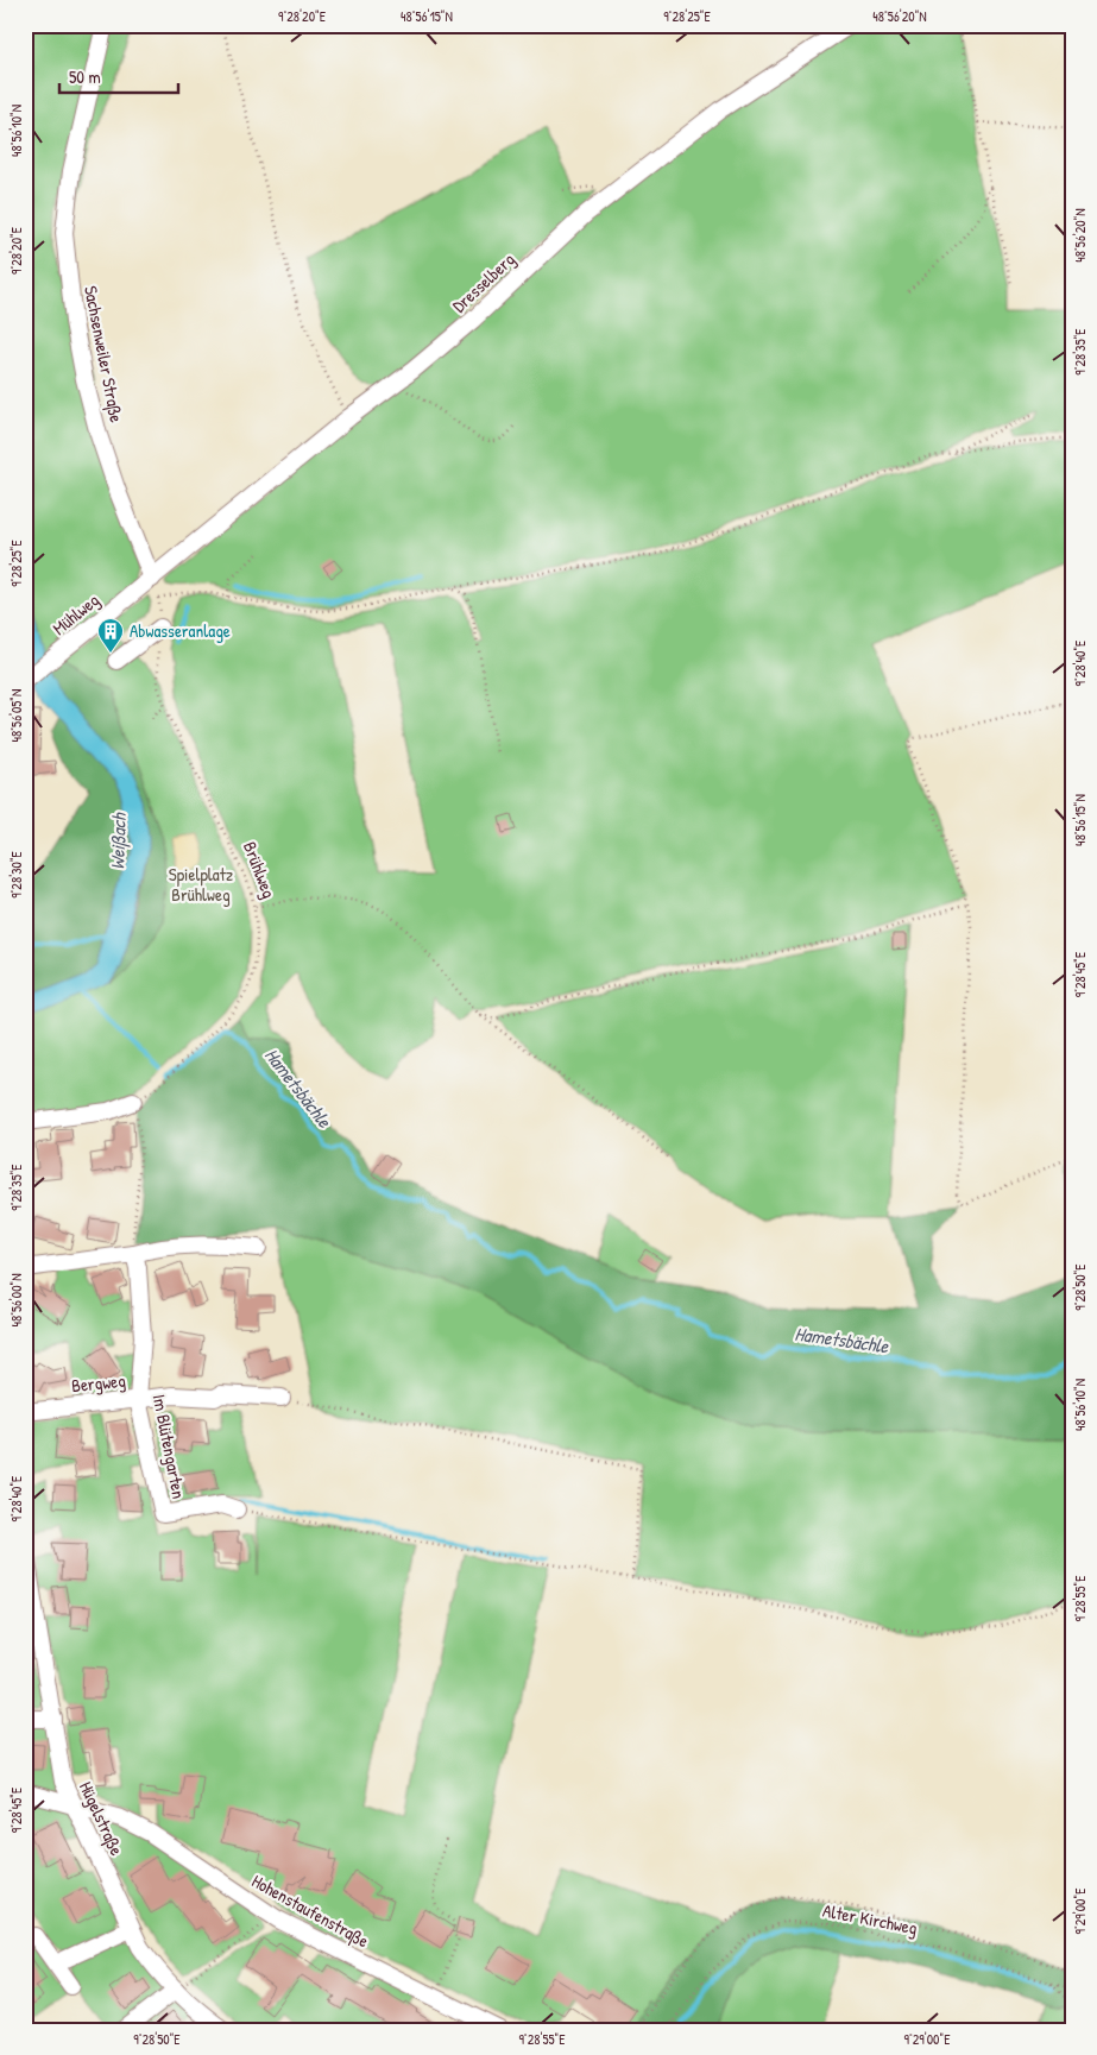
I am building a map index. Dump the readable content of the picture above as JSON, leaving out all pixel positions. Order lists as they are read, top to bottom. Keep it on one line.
{"streets":{"street":["Dresselberg","Sachsenweiler Straße","Mühlweg","Bergweg","Im Blütengarten","Hügelstraße","Hohenstaufenstraße"],"path":["Brühlweg","Alter Kirchweg"]},"crossings":[["Dresselberg","Sachsenweiler Straße"],["Dresselberg","Mühlweg"],["Dresselberg","Brühlweg"],["Sachsenweiler Straße","Mühlweg"],["Sachsenweiler Straße","Brühlweg"],["Mühlweg","Brühlweg"],["Bergweg","Im Blütengarten"],["Hügelstraße","Hohenstaufenstraße"]],"water":["Weißach","Hametsbächle"],"parks":["Spielplatz Brühlweg"],"places":{"building":["Abwasseranlage"]},"scale_bar":"50 m","coordinates":["9°28'20\"E","48°56'15\"N","9°28'25\"E","48°56'20\"N","48°56'10\"N","9°28'35\"E","9°28'40\"E","48°56'05\"N","9°28'30\"E","9°28'45\"E","9°28'50\"E","48°56'00\"N","9°28'55\"E","9°29'00\"E"]}
